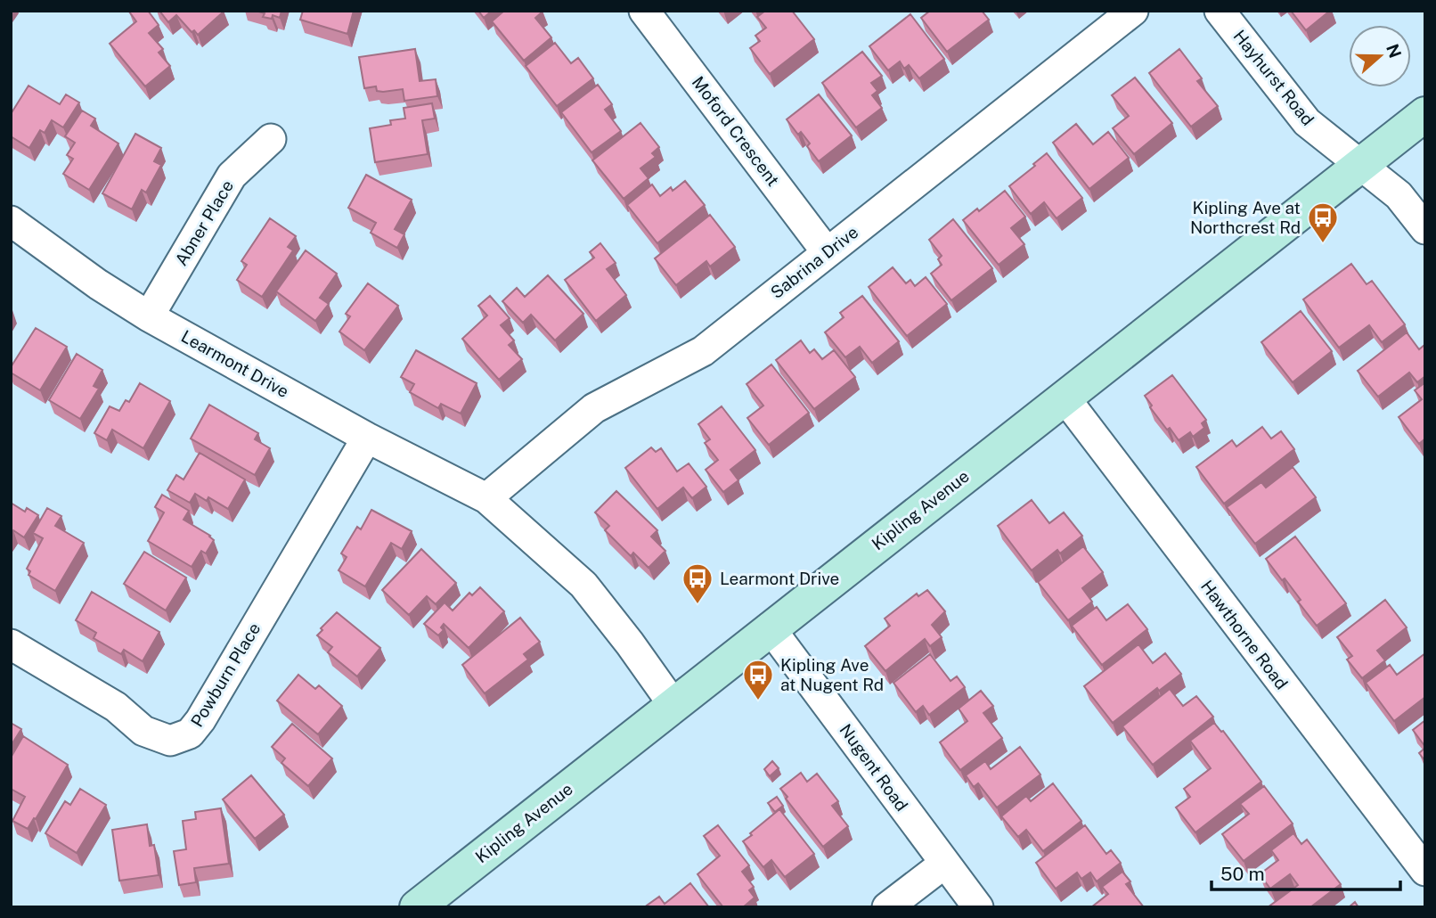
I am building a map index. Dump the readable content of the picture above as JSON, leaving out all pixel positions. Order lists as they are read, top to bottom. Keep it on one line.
{"streets":{"main road":["Kipling Avenue"],"street":["Hayhurst Road","Moford Crescent","Abner Place","Sabrina Drive","Learmont Drive","Hawthorne Road","Powburn Place","Nugent Road"]},"crossings":[["Hayhurst Road","Kipling Avenue"],["Moford Crescent","Sabrina Drive"],["Abner Place","Learmont Drive"],["Sabrina Drive","Learmont Drive"],["Learmont Drive","Kipling Avenue"],["Learmont Drive","Powburn Place"],["Kipling Avenue","Hawthorne Road"],["Kipling Avenue","Nugent Road"]],"places":{"bus stop":["Kipling Ave at Northcrest Rd","Learmont Drive","Kipling Ave at Nugent Rd"]},"scale_bar":"50 m","north":"right"}
